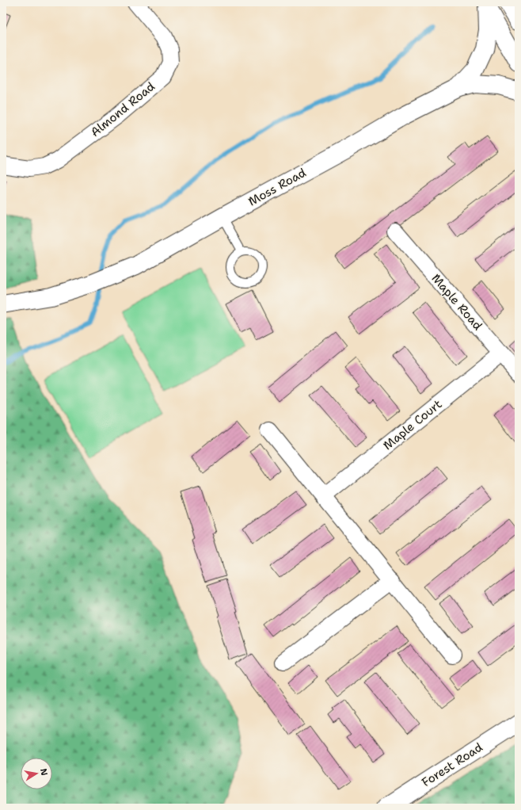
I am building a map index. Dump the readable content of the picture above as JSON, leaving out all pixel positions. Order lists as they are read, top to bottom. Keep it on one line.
{"streets":{"street":["Almond Road","Moss Road","Maple Road","Maple Court","Forest Road"]},"crossings":[["Maple Road","Maple Court"]],"north":"right"}
